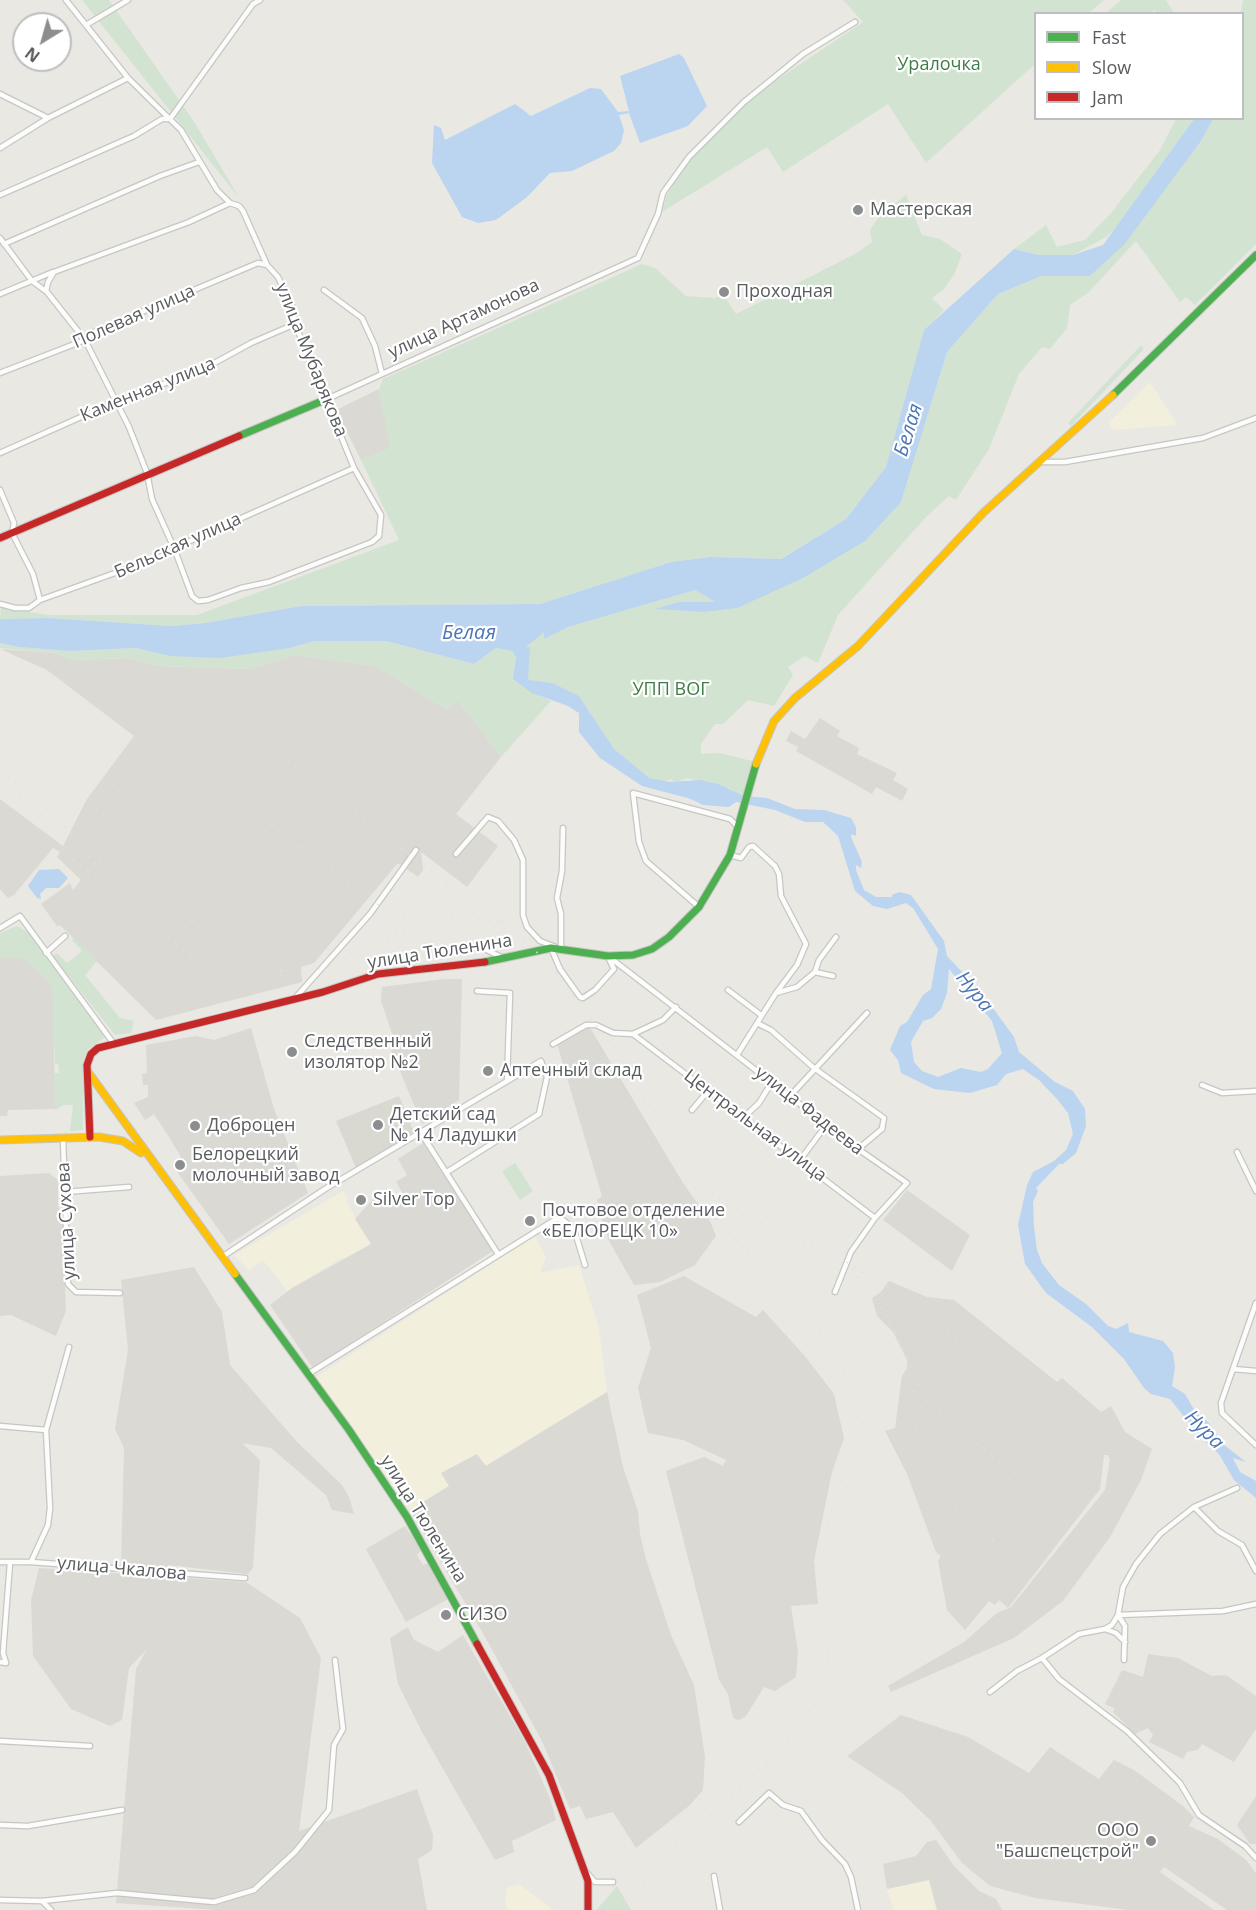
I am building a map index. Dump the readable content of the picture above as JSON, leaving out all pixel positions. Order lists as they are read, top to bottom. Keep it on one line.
{"streets":{"street":["Полевая улица","улица Артамонова","улица Мубарякова","Каменная улица","Бельская улица","улица Тюленина","улица Фадеева","Центральная улица","улица Сухова","улица Чкалова"]},"crossings":[["Полевая улица","улица Мубарякова"],["улица Артамонова","улица Мубарякова"],["улица Мубарякова","Каменная улица"],["улица Мубарякова","Бельская улица"],["улица Тюленина","улица Фадеева"],["улица Тюленина","улица Сухова"],["улица Фадеева","Центральная улица"]],"water":["Белая","Нура"],"parks":["Уралочка","УПП ВОГ"],"places":["Мастерская","Проходная","Следственный изолятор №2","Аптечный склад","Детский сад № 14 Ладушки","Доброцен","Белорецкий молочный завод","Silver Top","Почтовое отделение «БЕЛОРЕЦК 10»","СИЗО","ООО \"Башспецстрой\""],"legend":["Fast","Slow","Jam"],"north":"bottom left"}
